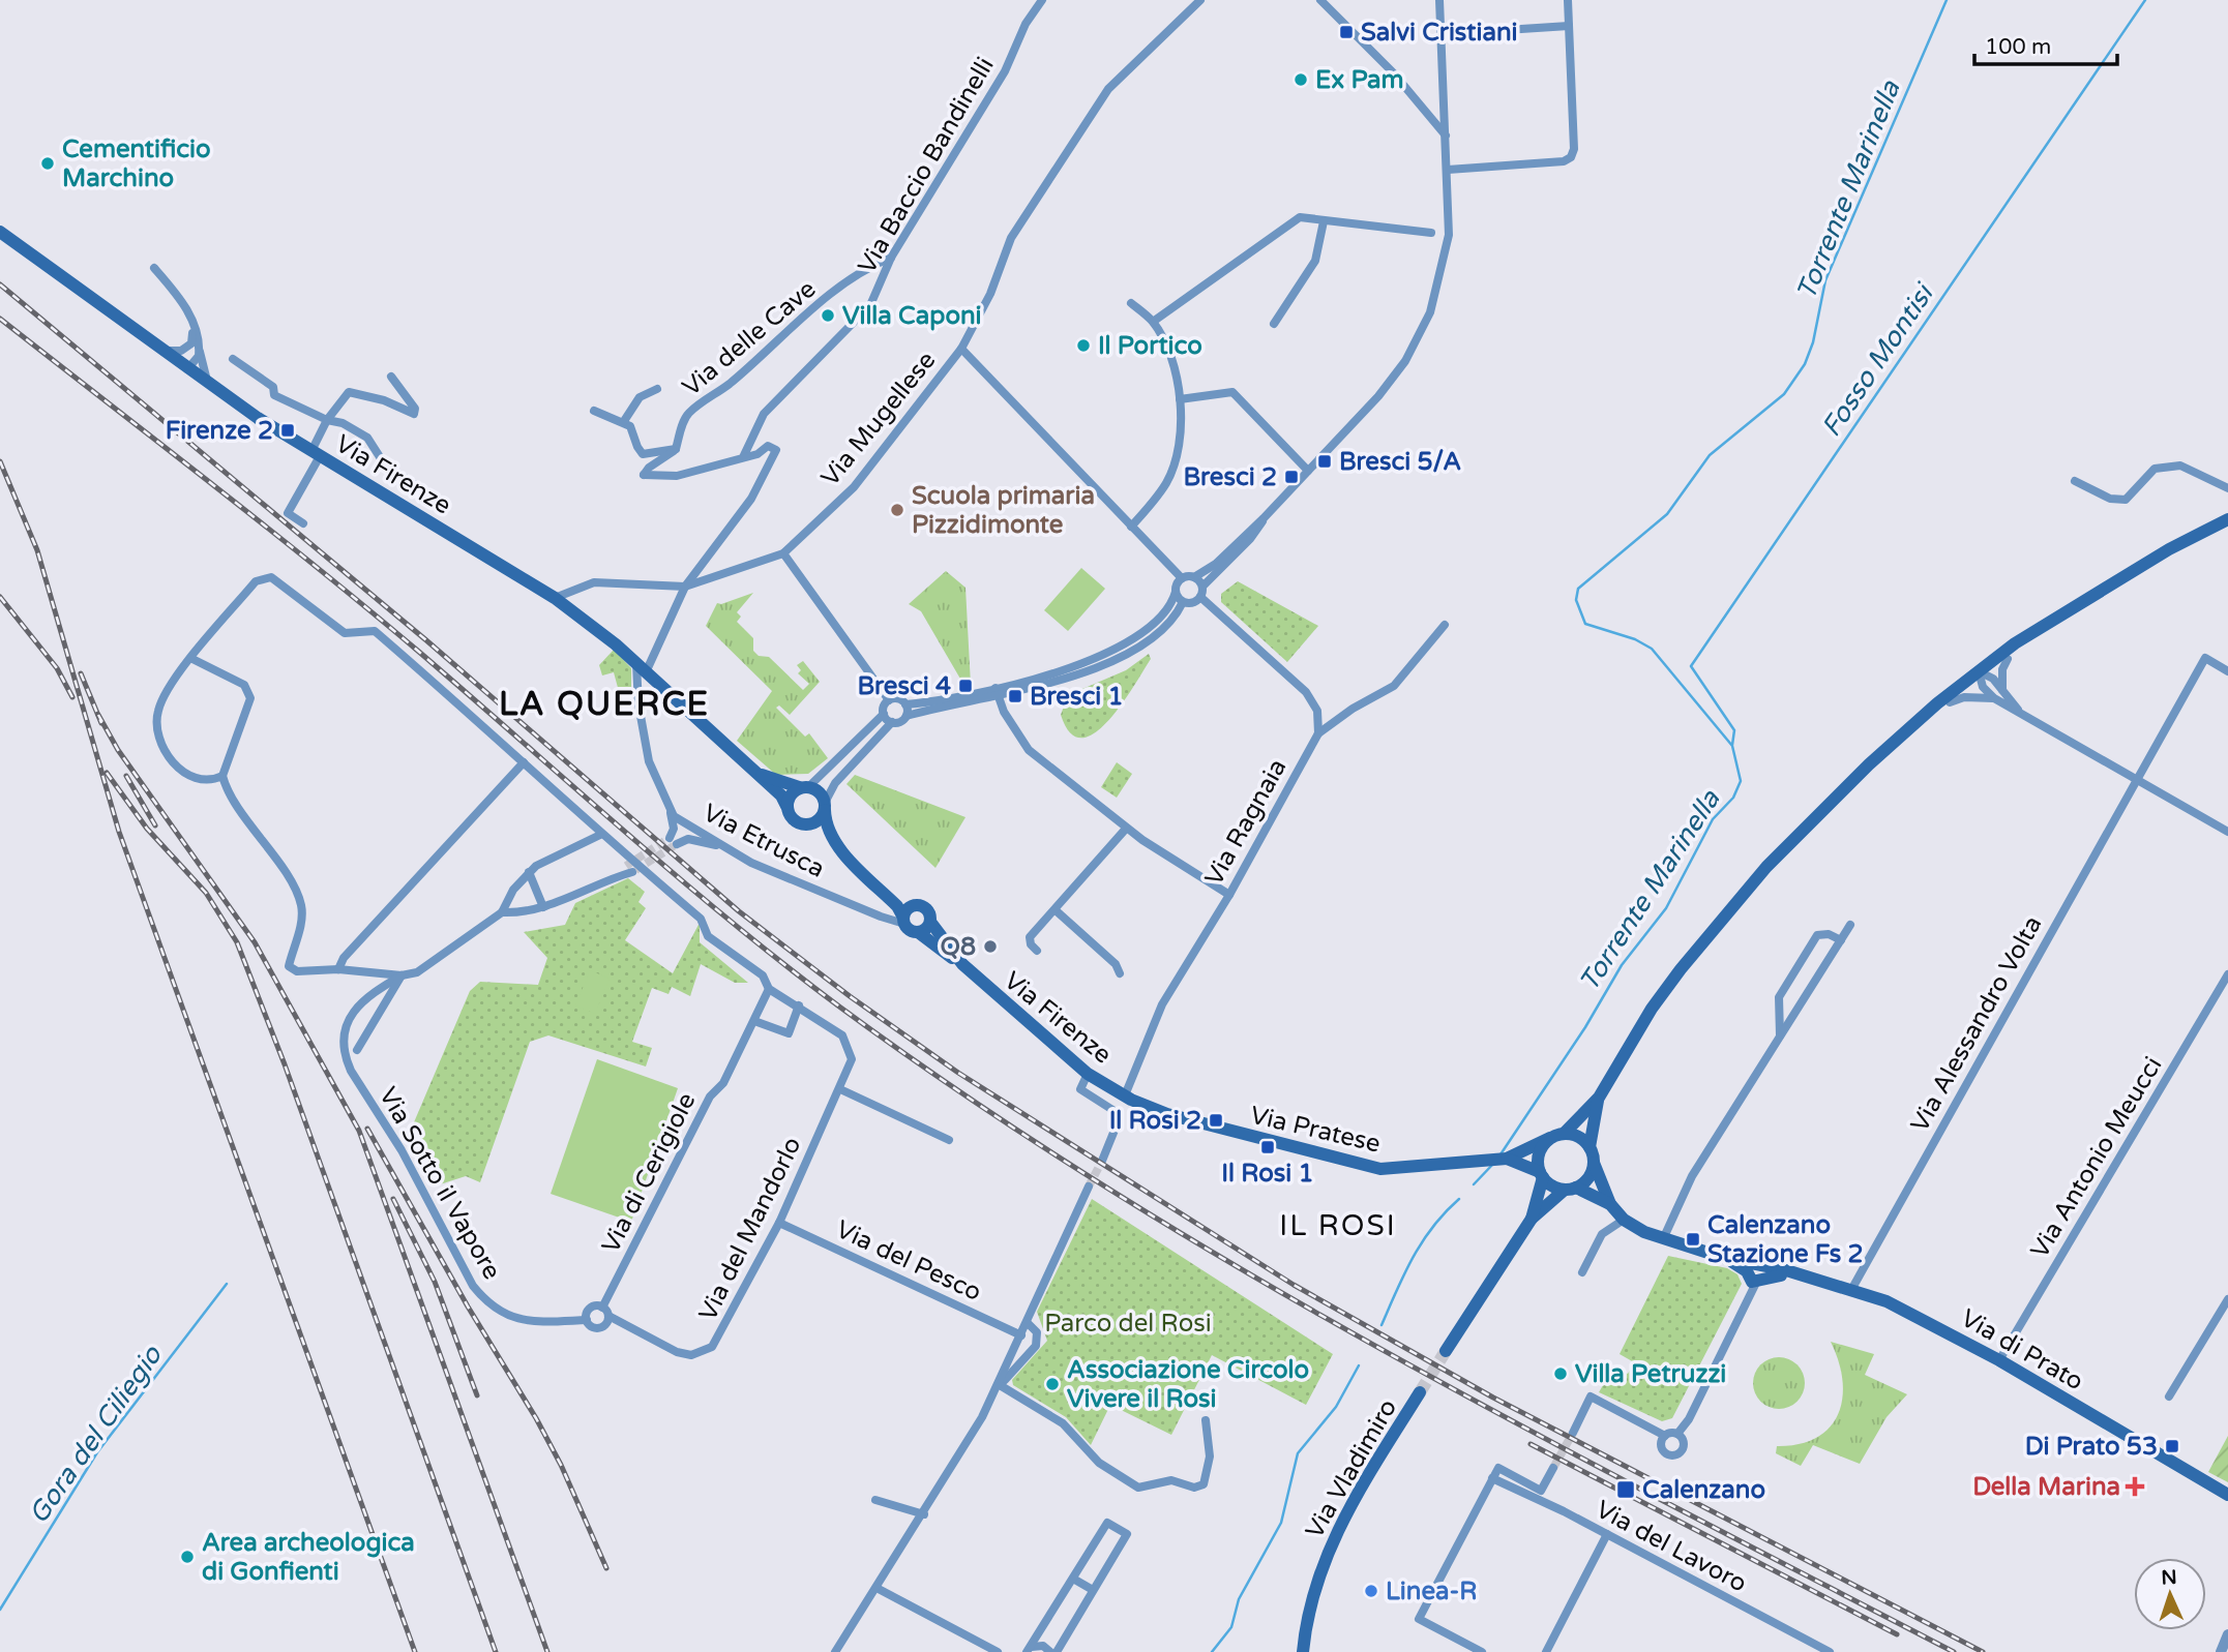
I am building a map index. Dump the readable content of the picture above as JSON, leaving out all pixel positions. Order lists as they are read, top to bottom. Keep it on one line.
{"streets":{"main road":["Via Firenze","Via Pratese","Via di Prato","Via Vladimiro"],"street":["Via Baccio Bandinelli","Via delle Cave","Via Mugellese","Via Ragnaia","Via Etrusca","Via Alessandro Volta","Via Antonio Meucci","Via di Cerigiole","Via Sotto il Vapore","Via del Mandorlo","Via del Pesco","Via del Lavoro"]},"crossings":[["Via Baccio Bandinelli","Via delle Cave"],["Via Mugellese","Via Firenze"],["Via Firenze","Via Ragnaia"],["Via Firenze","Via Etrusca"],["Via Firenze","Via Pratese"],["Via Ragnaia","Via Pratese"],["Via Alessandro Volta","Via di Prato"],["Via Pratese","Via di Prato"],["Via Antonio Meucci","Via di Prato"],["Via di Cerigiole","Via Sotto il Vapore"],["Via di Cerigiole","Via del Mandorlo"],["Via Sotto il Vapore","Via del Mandorlo"],["Via del Mandorlo","Via del Pesco"]],"districts":["LA QUERCE","IL ROSI"],"water":["Torrente Marinella","Fosso Montisi","Gora del Ciliegio"],"parks":["Parco del Rosi"],"places":{"transit":["Salvi Cristiani","Firenze 2","Bresci 5/A","Bresci 2","Bresci 4","Bresci 1","Il Rosi 2","Il Rosi 1","Calenzano Stazione Fs 2","Di Prato 53","Calenzano"],"other":["Ex Pam","Cementificio Marchino","Villa Caponi","Il Portico","Scuola primaria Pizzidimonte","Q8","Villa Petruzzi","Associazione Circolo Vivere il Rosi","Area archeologica di Gonfienti","Linea-R"],"health":["Della Marina"]},"scale_bar":"100 m","north":"top"}
